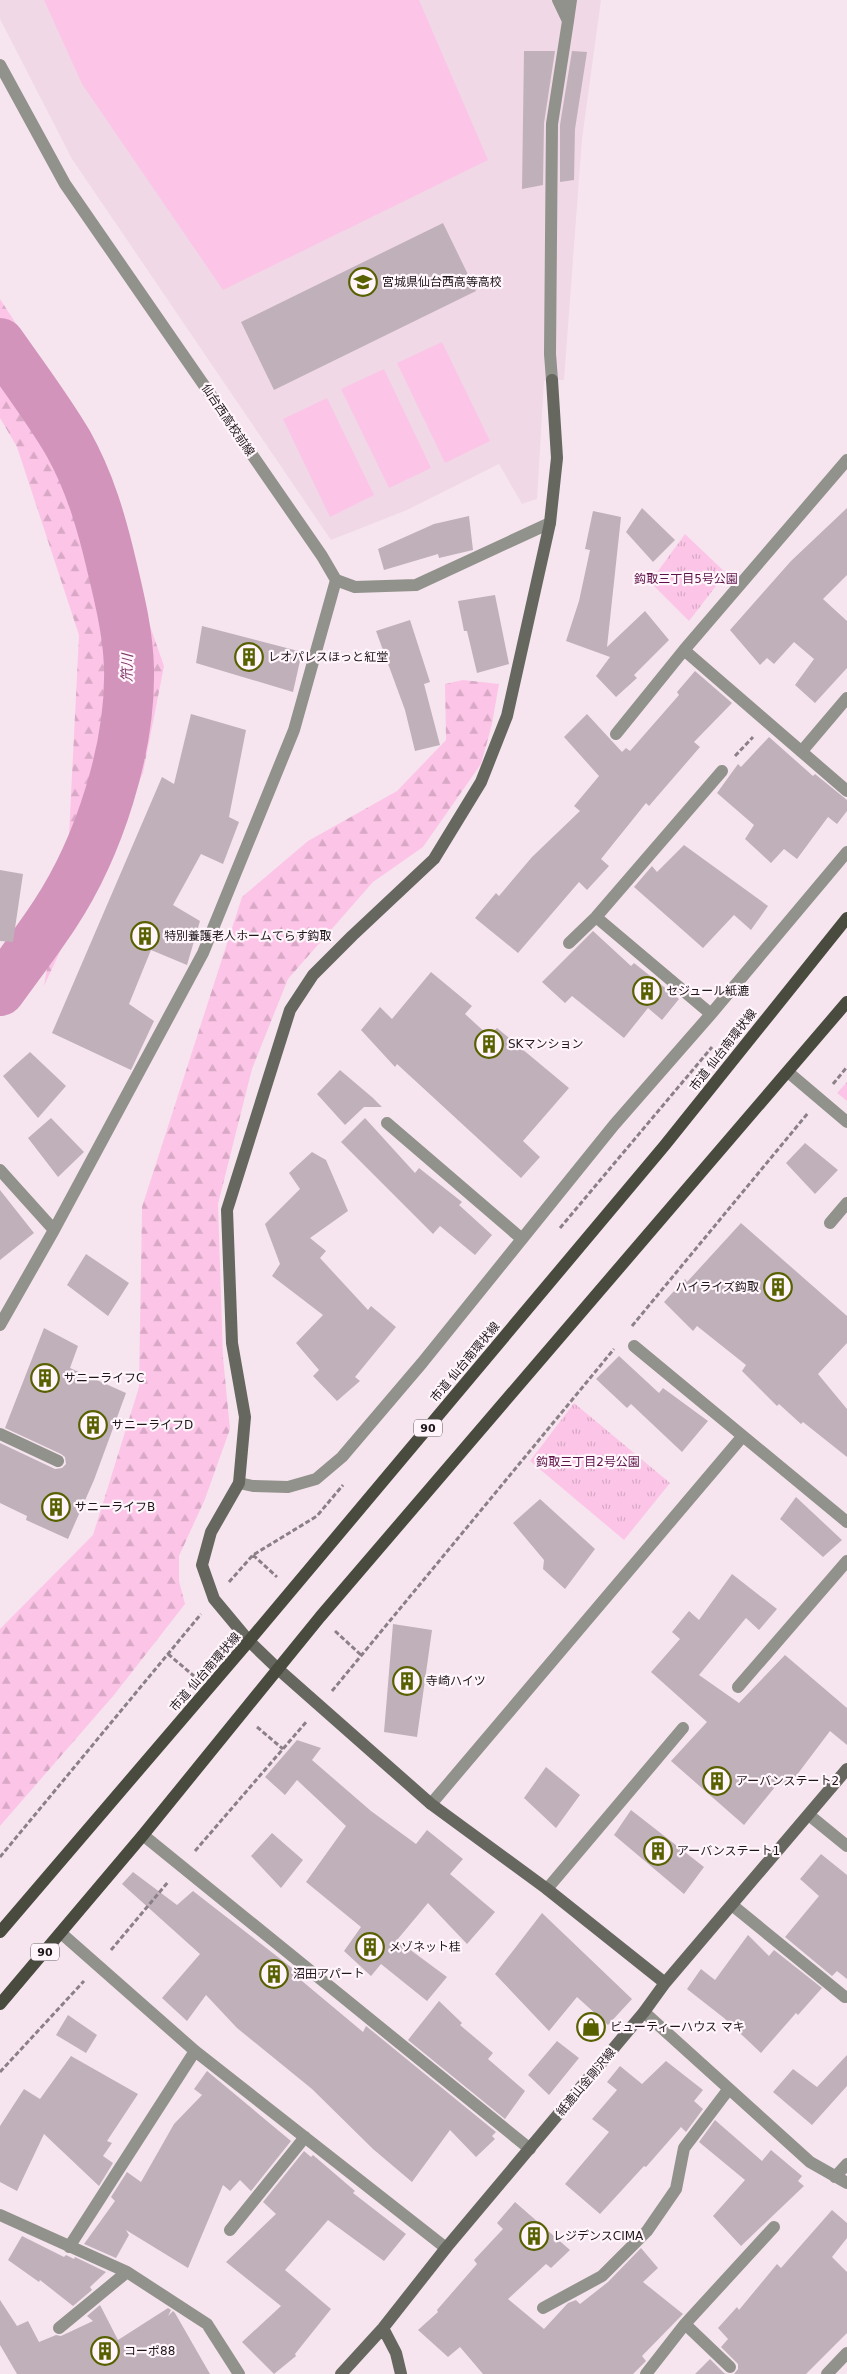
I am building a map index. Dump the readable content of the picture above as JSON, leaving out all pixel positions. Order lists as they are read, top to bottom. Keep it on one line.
{"streets":{"main road":["市道 仙台南環状線","90"],"street":["仙台西高校前線","紙漉山金剛沢線"]},"water":["笊川"],"parks":["鈎取三丁目5号公園","鈎取三丁目2号公園"],"places":{"school or university":["宮城県仙台西高等高校"],"building":["レオパレスほっと紅堂","特別養護老人ホームてらす鈎取","セジュール紙漉","SKマンション","ハイライズ鈎取","サニーライフC","サニーライフD","サニーライフB","寺崎ハイツ","アーバンステート2","アーバンステート1","メゾネット桂","沼田アパート","レジデンスCIMA","コーポ88"],"shop":["ビューティーハウス マキ"]}}
